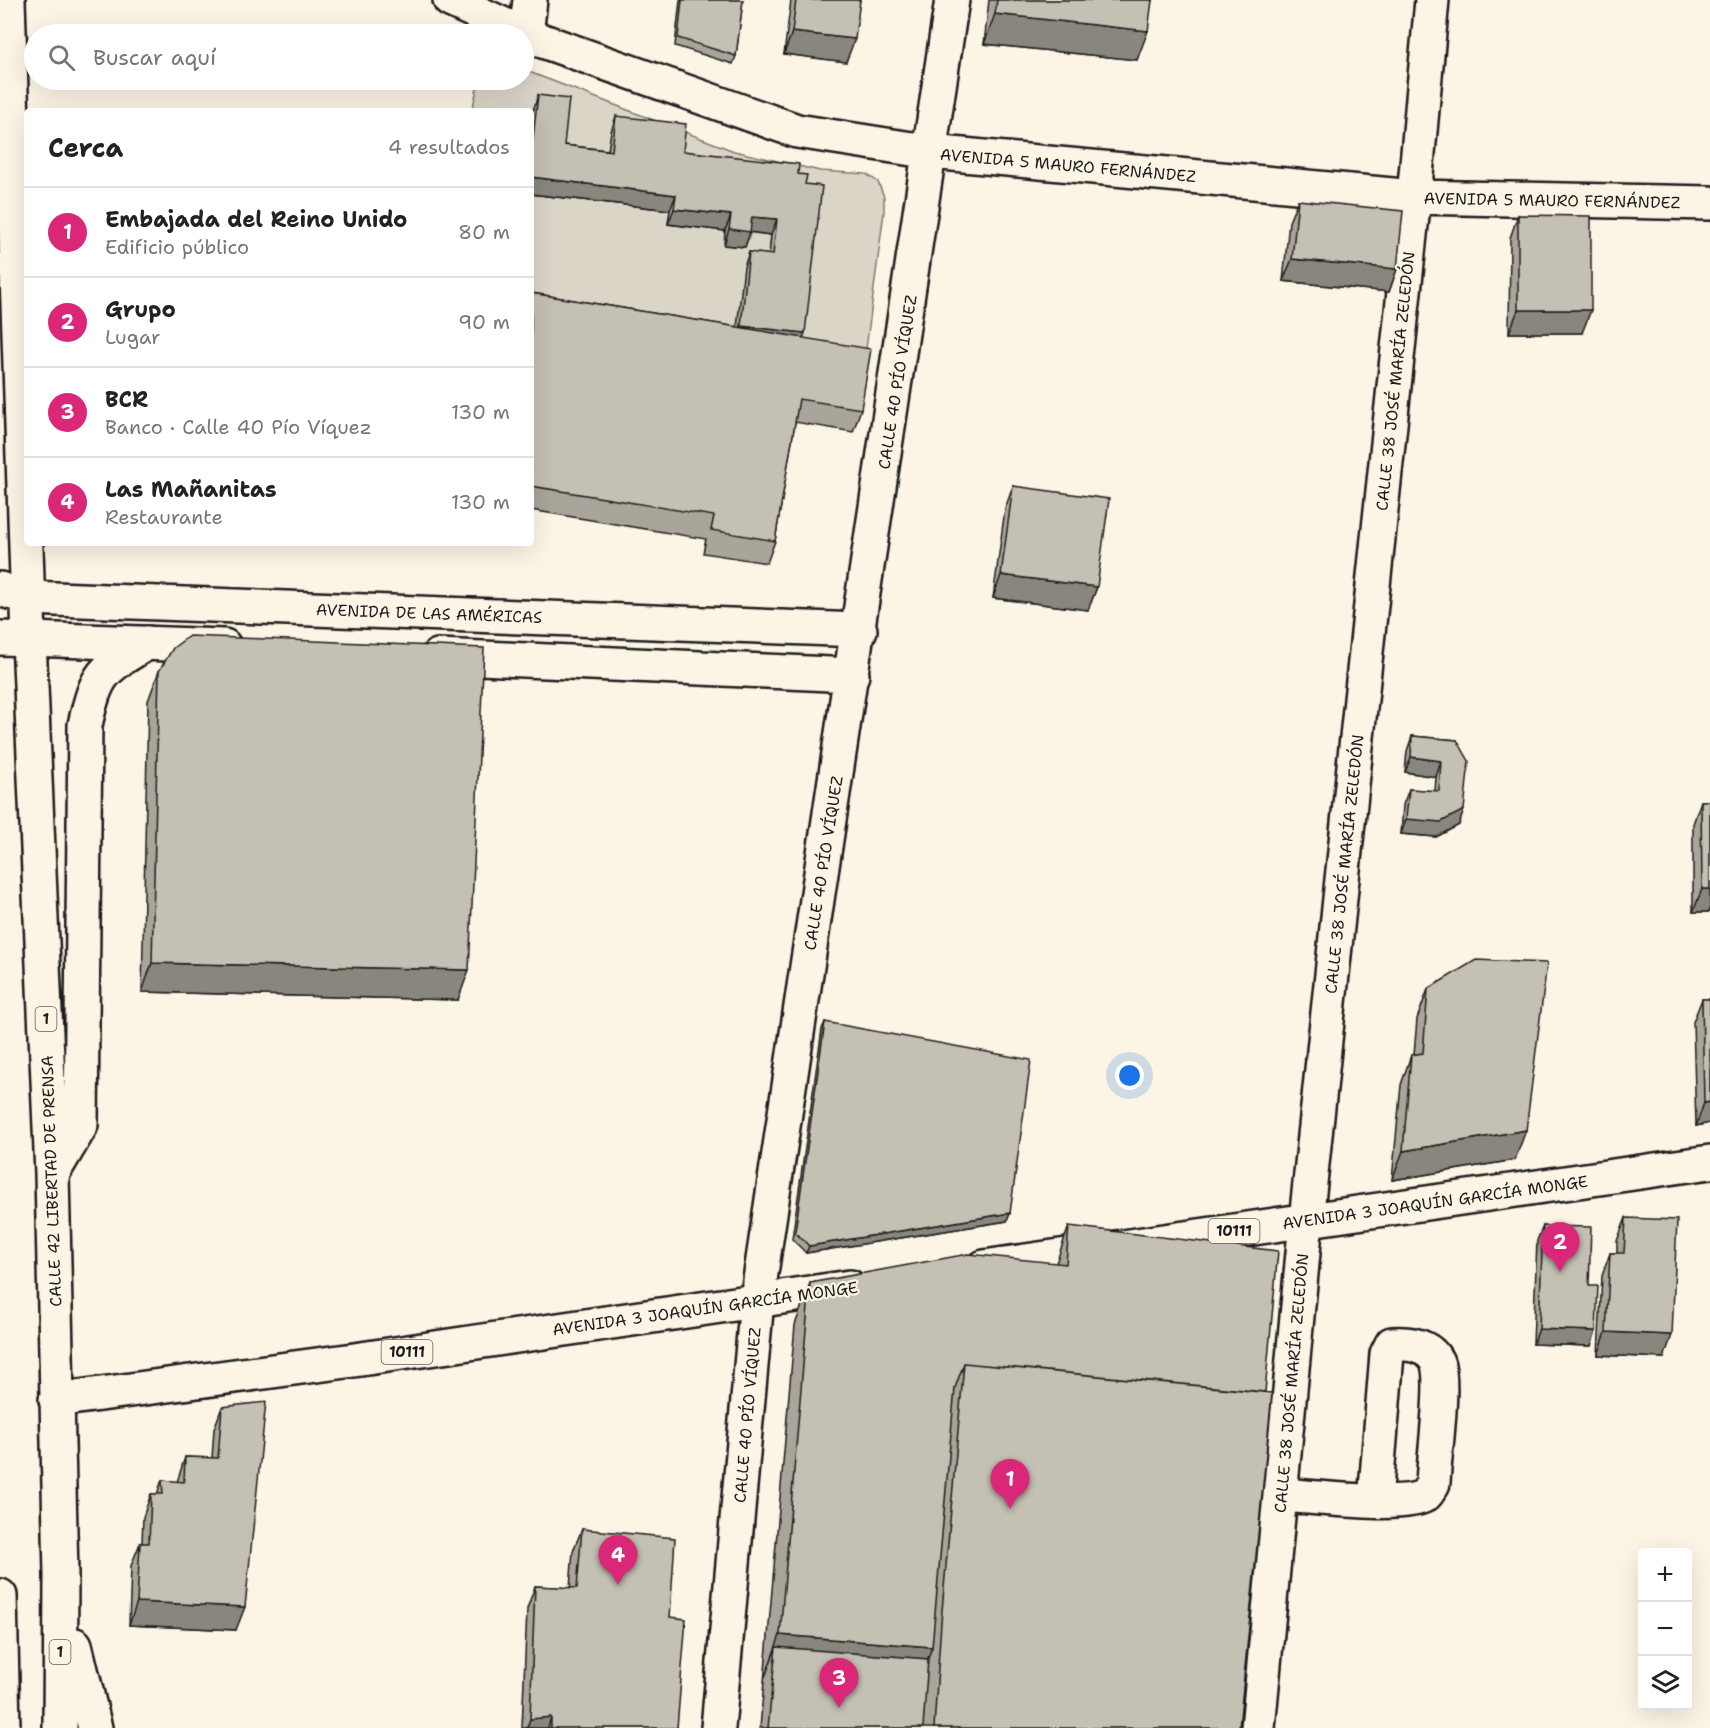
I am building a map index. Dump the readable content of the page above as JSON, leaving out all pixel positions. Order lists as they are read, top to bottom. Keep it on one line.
{"streets":{"main road":["AVENIDA 5 MAURO FERNÁNDEZ","CALLE 38 JOSÉ MARÍA ZELEDÓN","CALLE 40 PÍO VÍQUEZ","AVENIDA DE LAS AMÉRICAS","1","CALLE 42 LIBERTAD DE PRENSA","AVENIDA 3 JOAQUÍN GARCÍA MONGE","10111"]},"crossings":[["AVENIDA 5 MAURO FERNÁNDEZ","CALLE 38 JOSÉ MARÍA ZELEDÓN"],["AVENIDA 5 MAURO FERNÁNDEZ","CALLE 40 PÍO VÍQUEZ"],["CALLE 38 JOSÉ MARÍA ZELEDÓN","AVENIDA 3 JOAQUÍN GARCÍA MONGE"],["CALLE 40 PÍO VÍQUEZ","AVENIDA DE LAS AMÉRICAS"],["CALLE 40 PÍO VÍQUEZ","AVENIDA 3 JOAQUÍN GARCÍA MONGE"],["AVENIDA DE LAS AMÉRICAS","1"],["AVENIDA DE LAS AMÉRICAS","CALLE 42 LIBERTAD DE PRENSA"],["1","CALLE 42 LIBERTAD DE PRENSA"],["CALLE 42 LIBERTAD DE PRENSA","AVENIDA 3 JOAQUÍN GARCÍA MONGE"]],"page":{"search":"Buscar aquí","heading":["Cerca","4 resultados"],"list":[{"mark":"1","name":"Embajada del Reino Unido","note":"Edificio público","value":"80 m"},{"mark":"2","name":"Grupo","note":"Lugar","value":"90 m"},{"mark":"3","name":"BCR","note":"Banco · Calle 40 Pío Víquez","value":"130 m"},{"mark":"4","name":"Las Mañanitas","note":"Restaurante","value":"130 m"}],"pins":["2","1","4","3"],"map_buttons":["+","−"]}}
